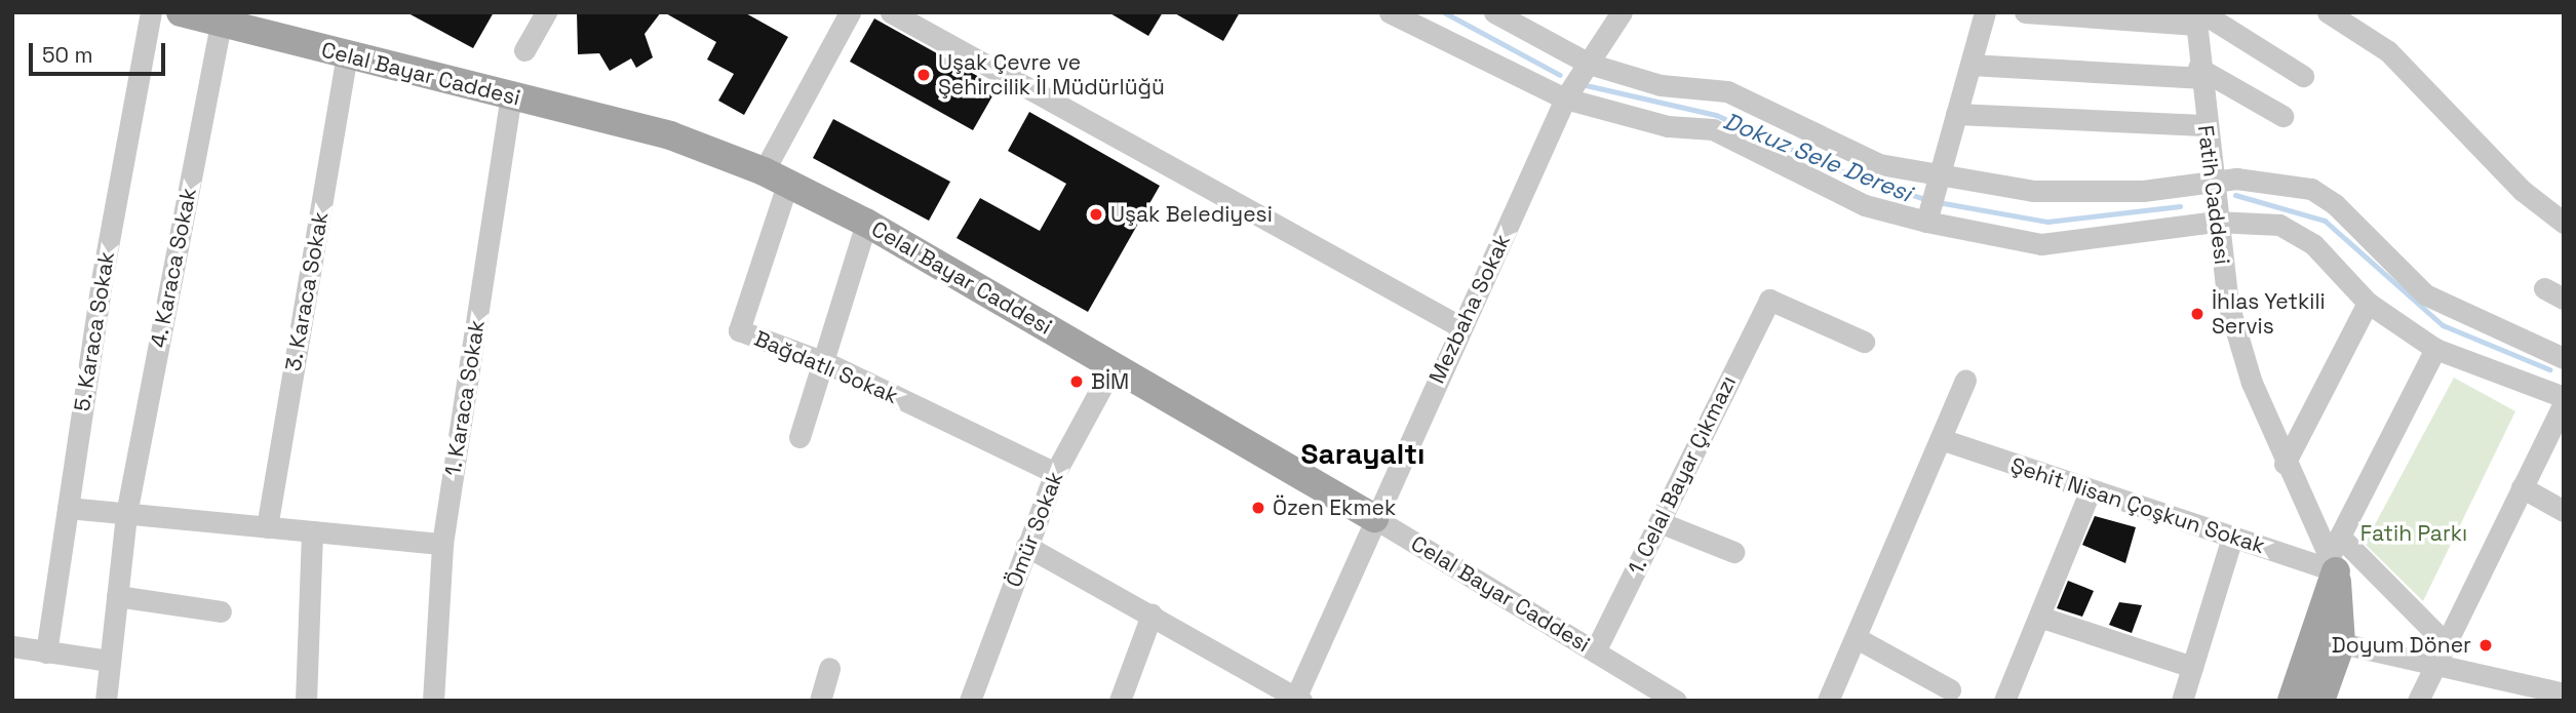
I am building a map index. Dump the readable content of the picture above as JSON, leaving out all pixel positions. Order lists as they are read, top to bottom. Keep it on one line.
{"streets":{"main road":["Celal Bayar Caddesi","Fatih Caddesi"],"street":["4. Karaca Sokak","3. Karaca Sokak","Mezbaha Sokak","5. Karaca Sokak","Bağdatlı Sokak","1. Karaca Sokak","1. Celal Bayar Çıkmazı","Şehit Nisan Çoşkun Sokak","Ömür Sokak"]},"crossings":[["Celal Bayar Caddesi","4. Karaca Sokak"],["Celal Bayar Caddesi","3. Karaca Sokak"],["Celal Bayar Caddesi","Mezbaha Sokak"],["Celal Bayar Caddesi","Bağdatlı Sokak"],["Celal Bayar Caddesi","1. Karaca Sokak"],["Celal Bayar Caddesi","1. Celal Bayar Çıkmazı"],["Celal Bayar Caddesi","Ömür Sokak"],["Fatih Caddesi","Şehit Nisan Çoşkun Sokak"],["Bağdatlı Sokak","Ömür Sokak"]],"districts":["Sarayaltı"],"water":["Dokuz Sele Deresi"],"parks":["Fatih Parkı"],"places":["Uşak Çevre ve Şehircilik İl Müdürlüğü","Uşak Belediyesi","İhlas Yetkili Servis","BİM","Özen Ekmek","Doyum Döner"],"scale_bar":"50 m"}
